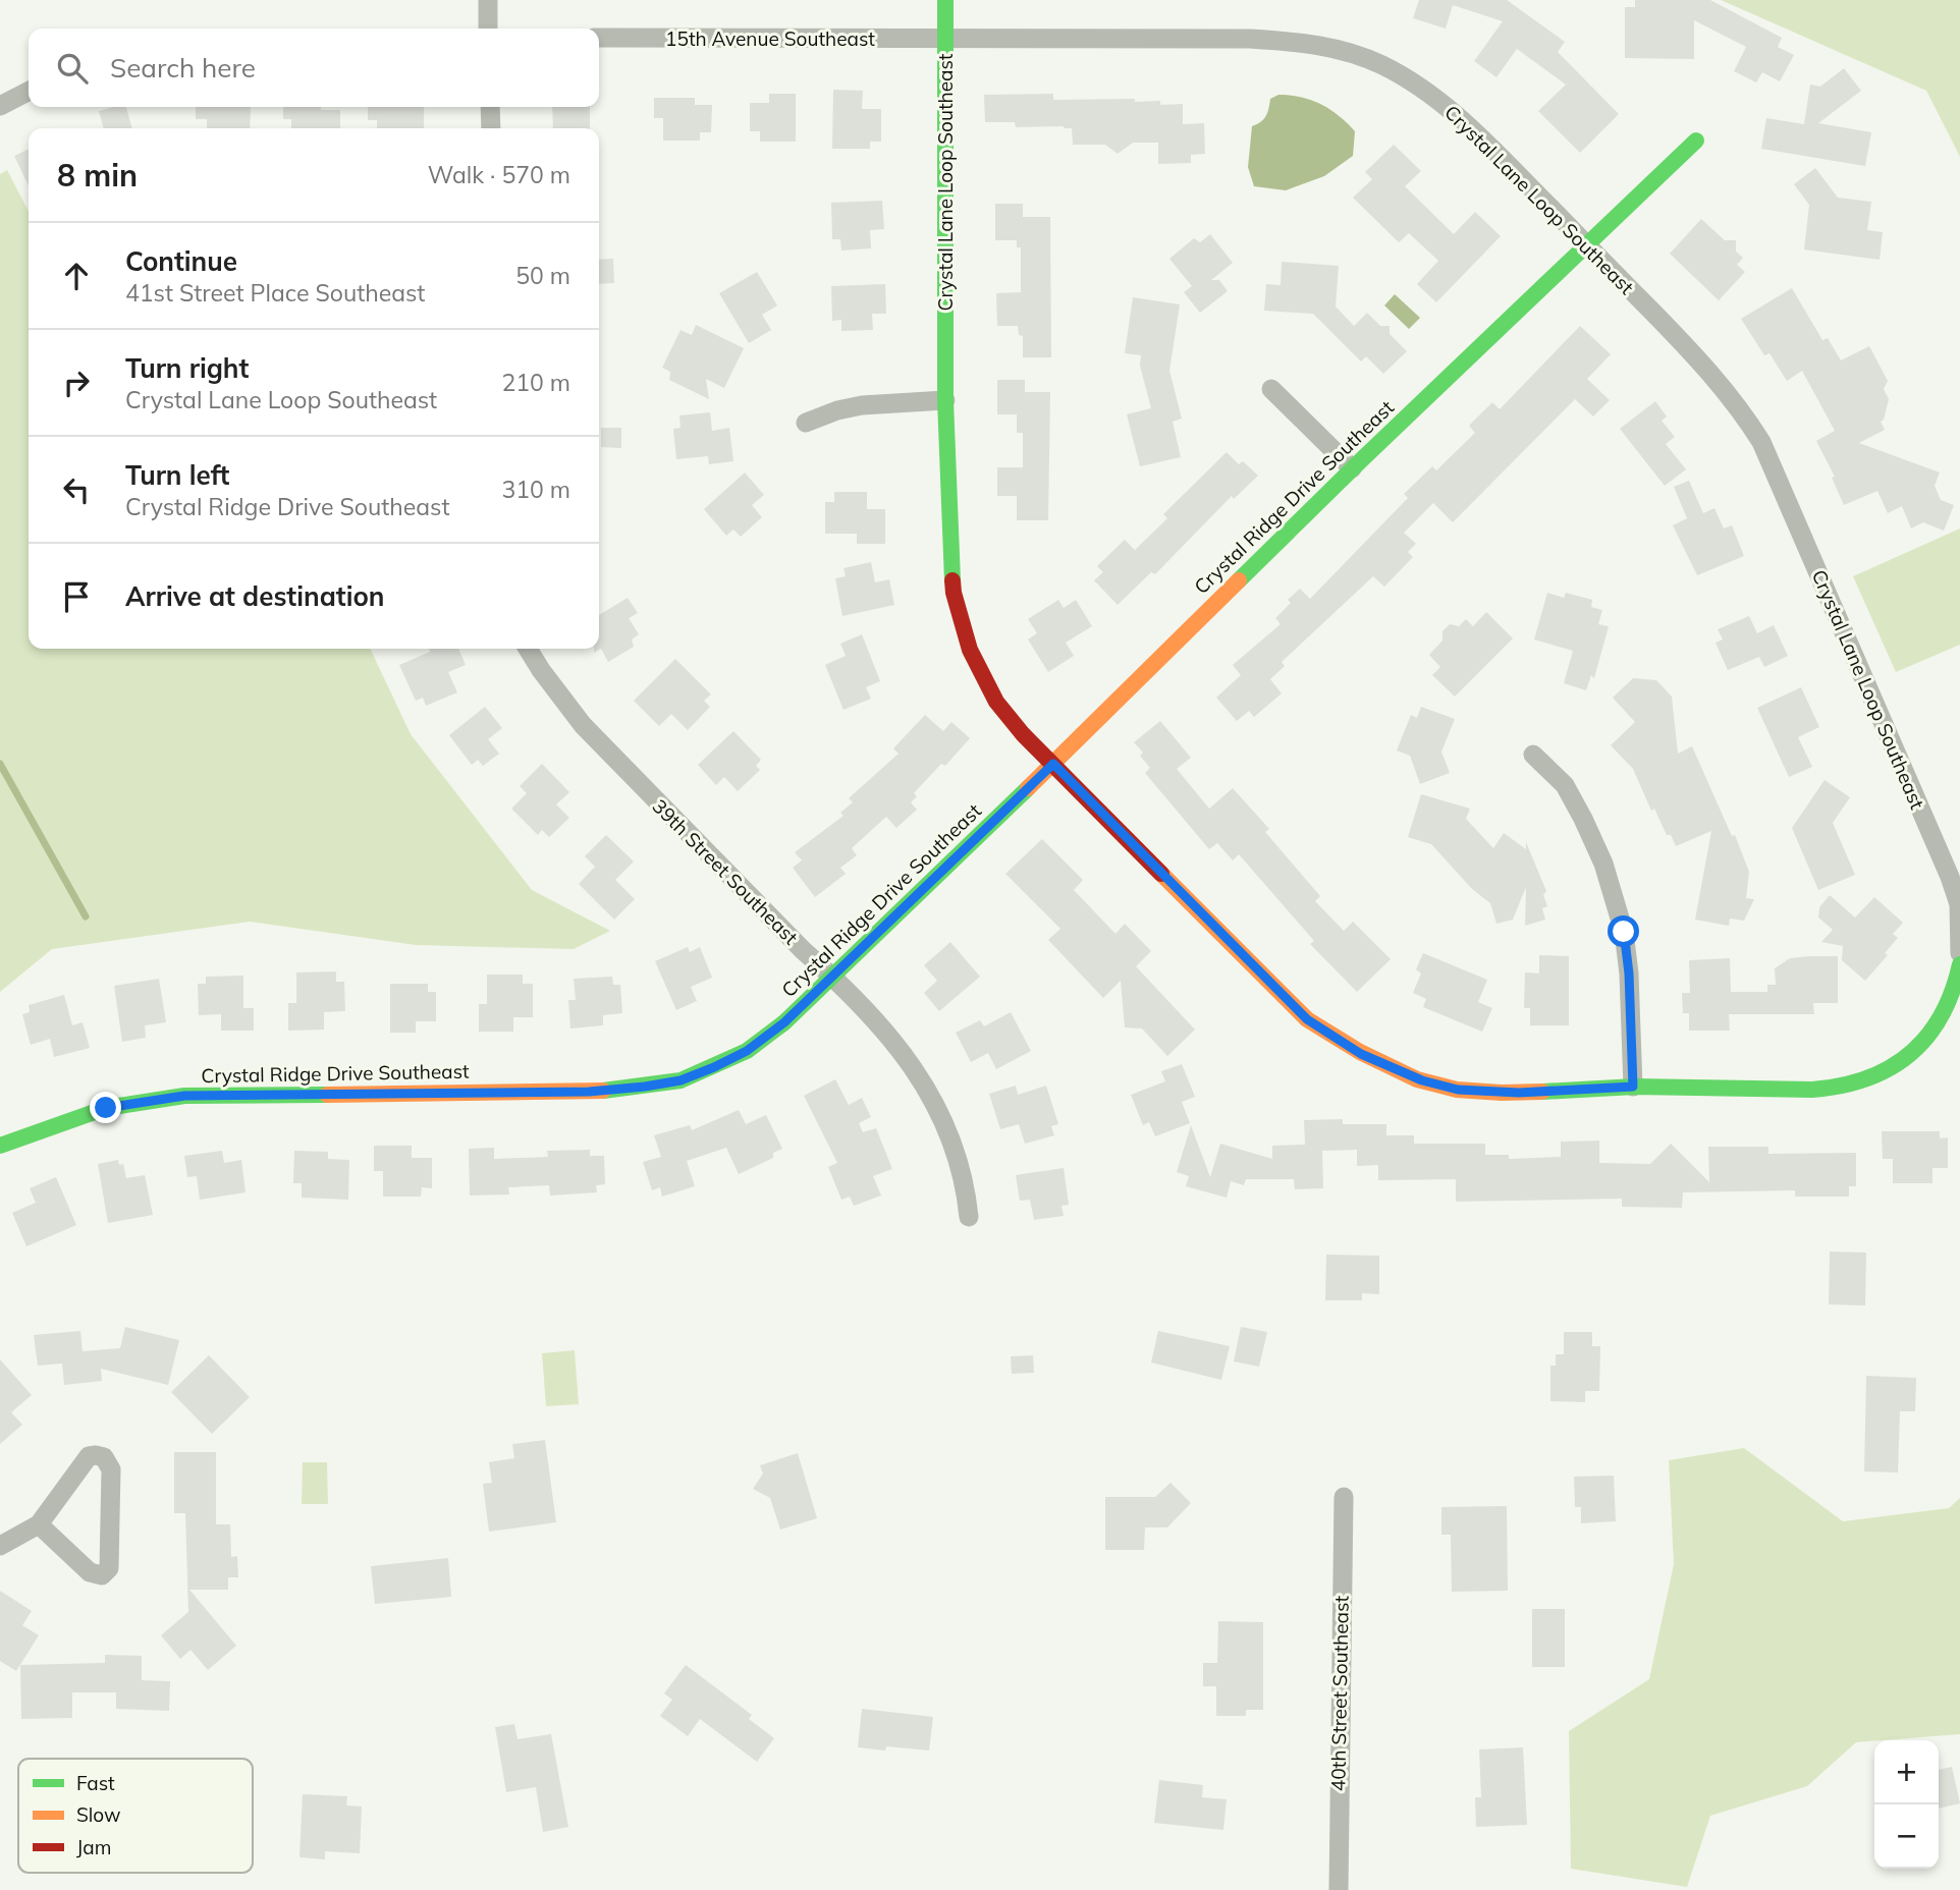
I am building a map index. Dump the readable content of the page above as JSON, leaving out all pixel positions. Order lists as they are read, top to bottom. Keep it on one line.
{"streets":{"street":["15th Avenue Southeast","Crystal Lane Loop Southeast","Crystal Ridge Drive Southeast","39th Street Southeast","40th Street Southeast"]},"crossings":[["15th Avenue Southeast","Crystal Lane Loop Southeast"],["Crystal Lane Loop Southeast","Crystal Ridge Drive Southeast"],["Crystal Ridge Drive Southeast","39th Street Southeast"]],"legend":["Fast","Slow","Jam"],"page":{"search":"Search here","heading":["8 min","Walk · 570 m"],"list":[["Continue","41st Street Place Southeast","50 m"],["Turn right","Crystal Lane Loop Southeast","210 m"],["Turn left","Crystal Ridge Drive Southeast","310 m"],"Arrive at destination"],"map_buttons":["+","−"]}}
